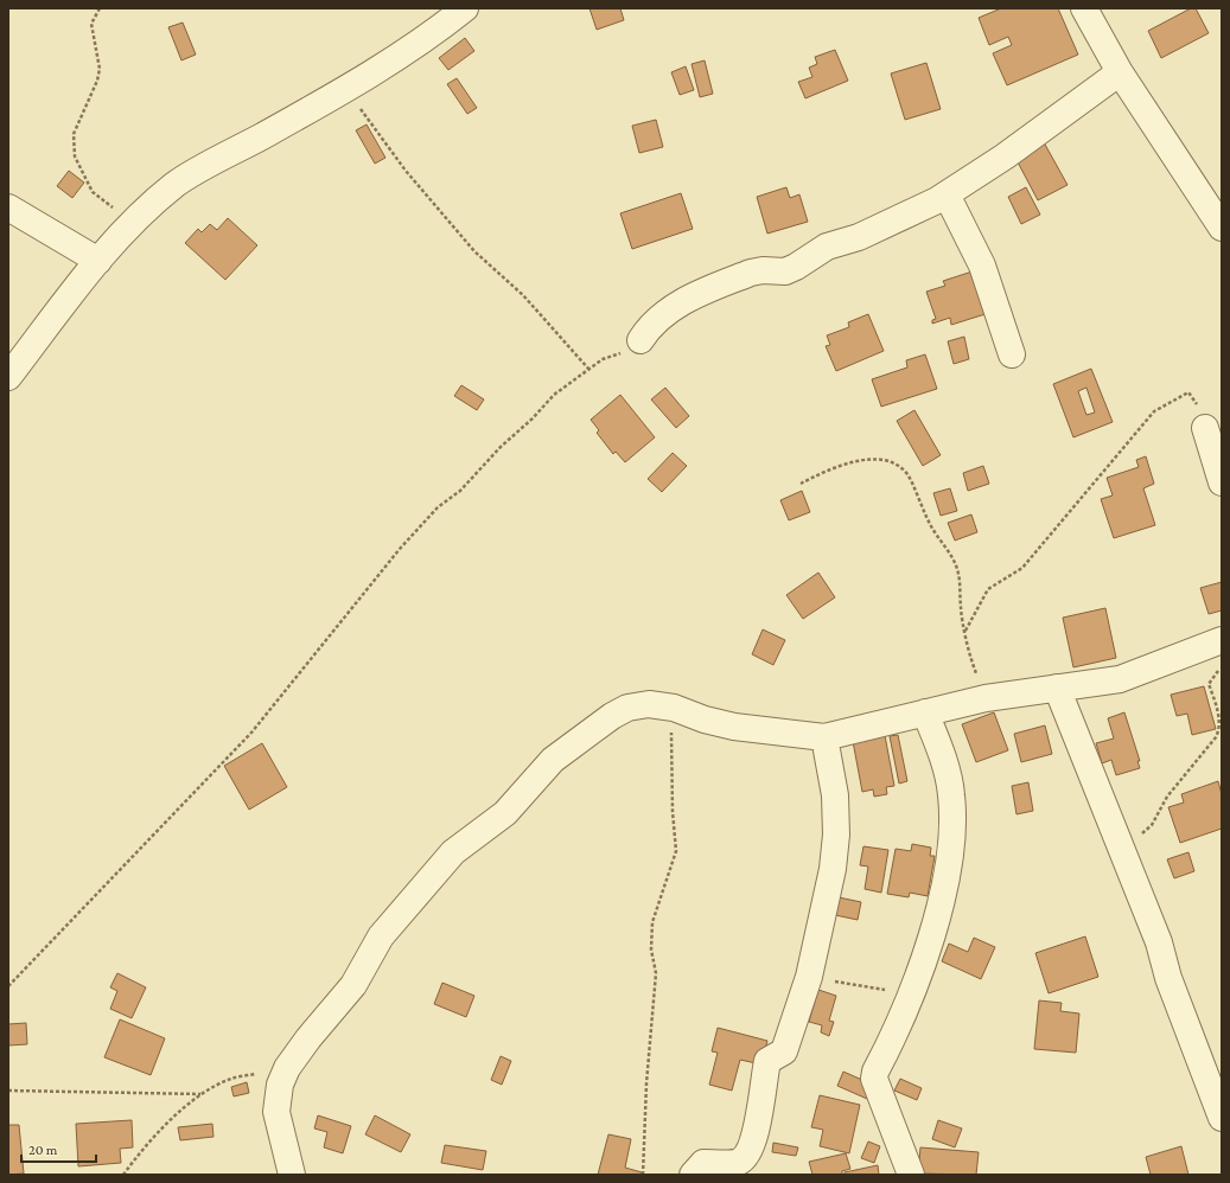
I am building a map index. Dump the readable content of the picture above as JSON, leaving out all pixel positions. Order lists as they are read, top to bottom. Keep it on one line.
{"scale_bar":"20 m"}
